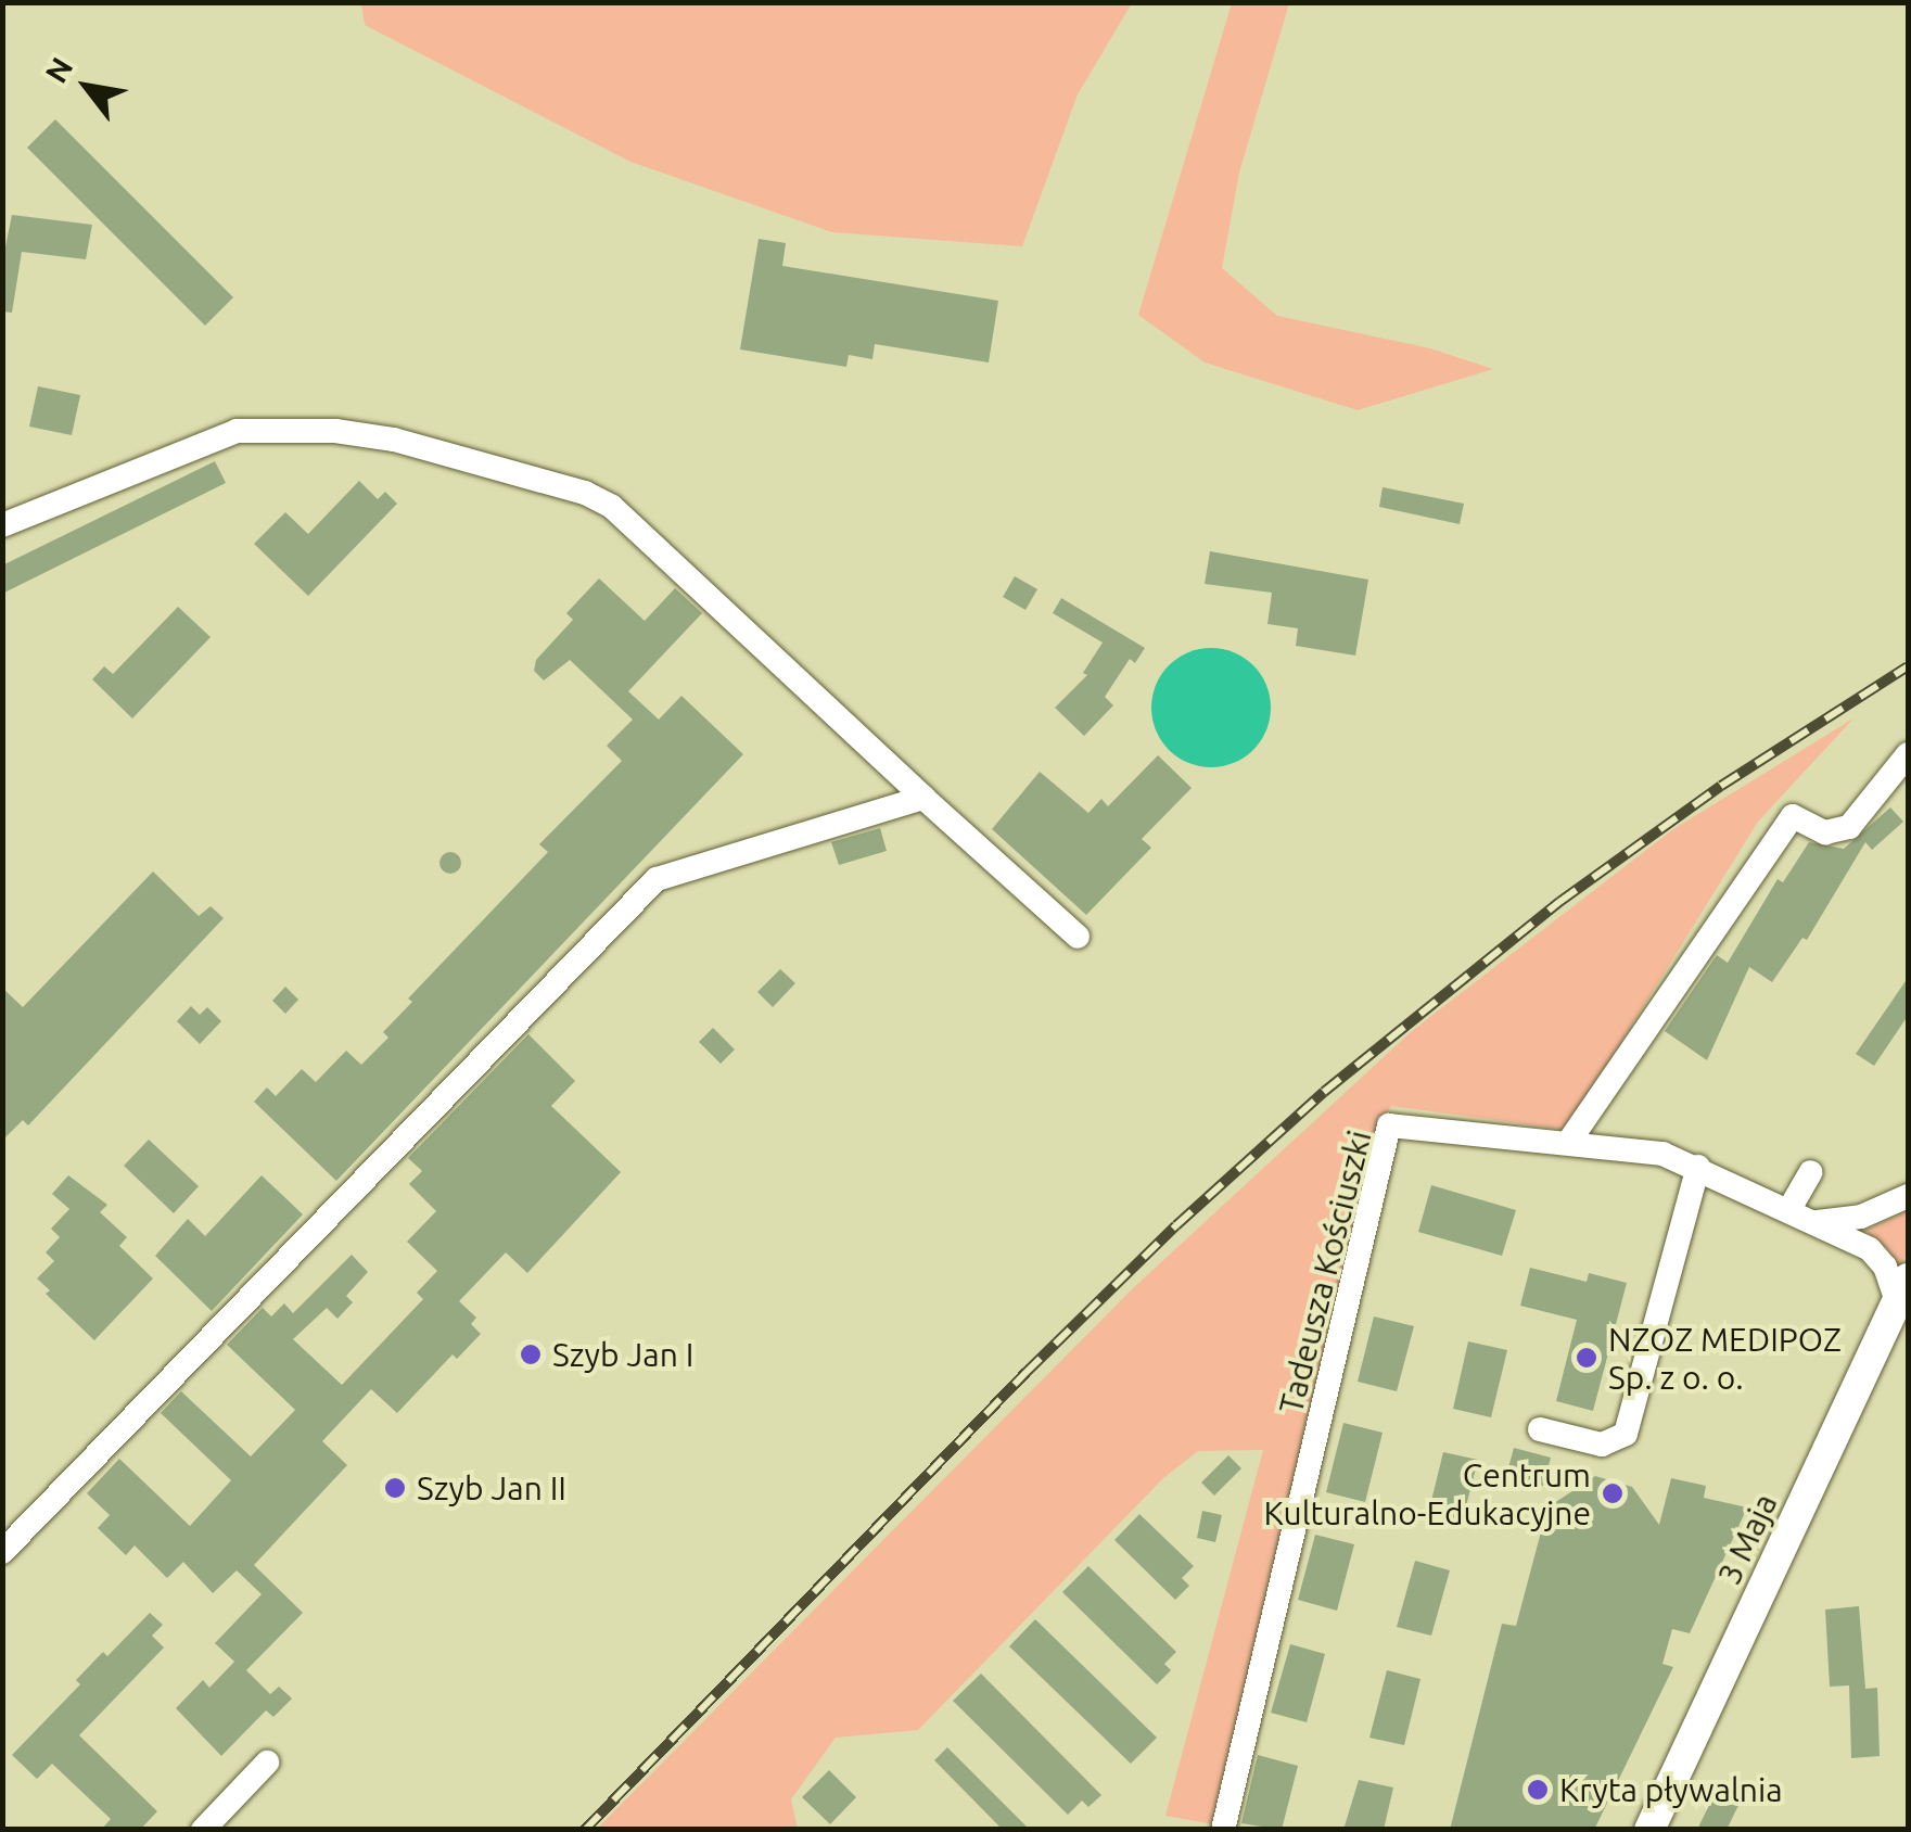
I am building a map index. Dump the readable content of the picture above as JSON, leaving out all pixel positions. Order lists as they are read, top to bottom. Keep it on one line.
{"streets":{"main road":["3 Maja"],"street":["Tadeusza Kościuszki"]},"crossings":[["Tadeusza Kościuszki","3 Maja"]],"places":["Szyb Jan I","NZOZ MEDIPOZ Sp. z o. o.","Szyb Jan II","Centrum Kulturalno-Edukacyjne","Kryta pływalnia"],"north":"top left"}
